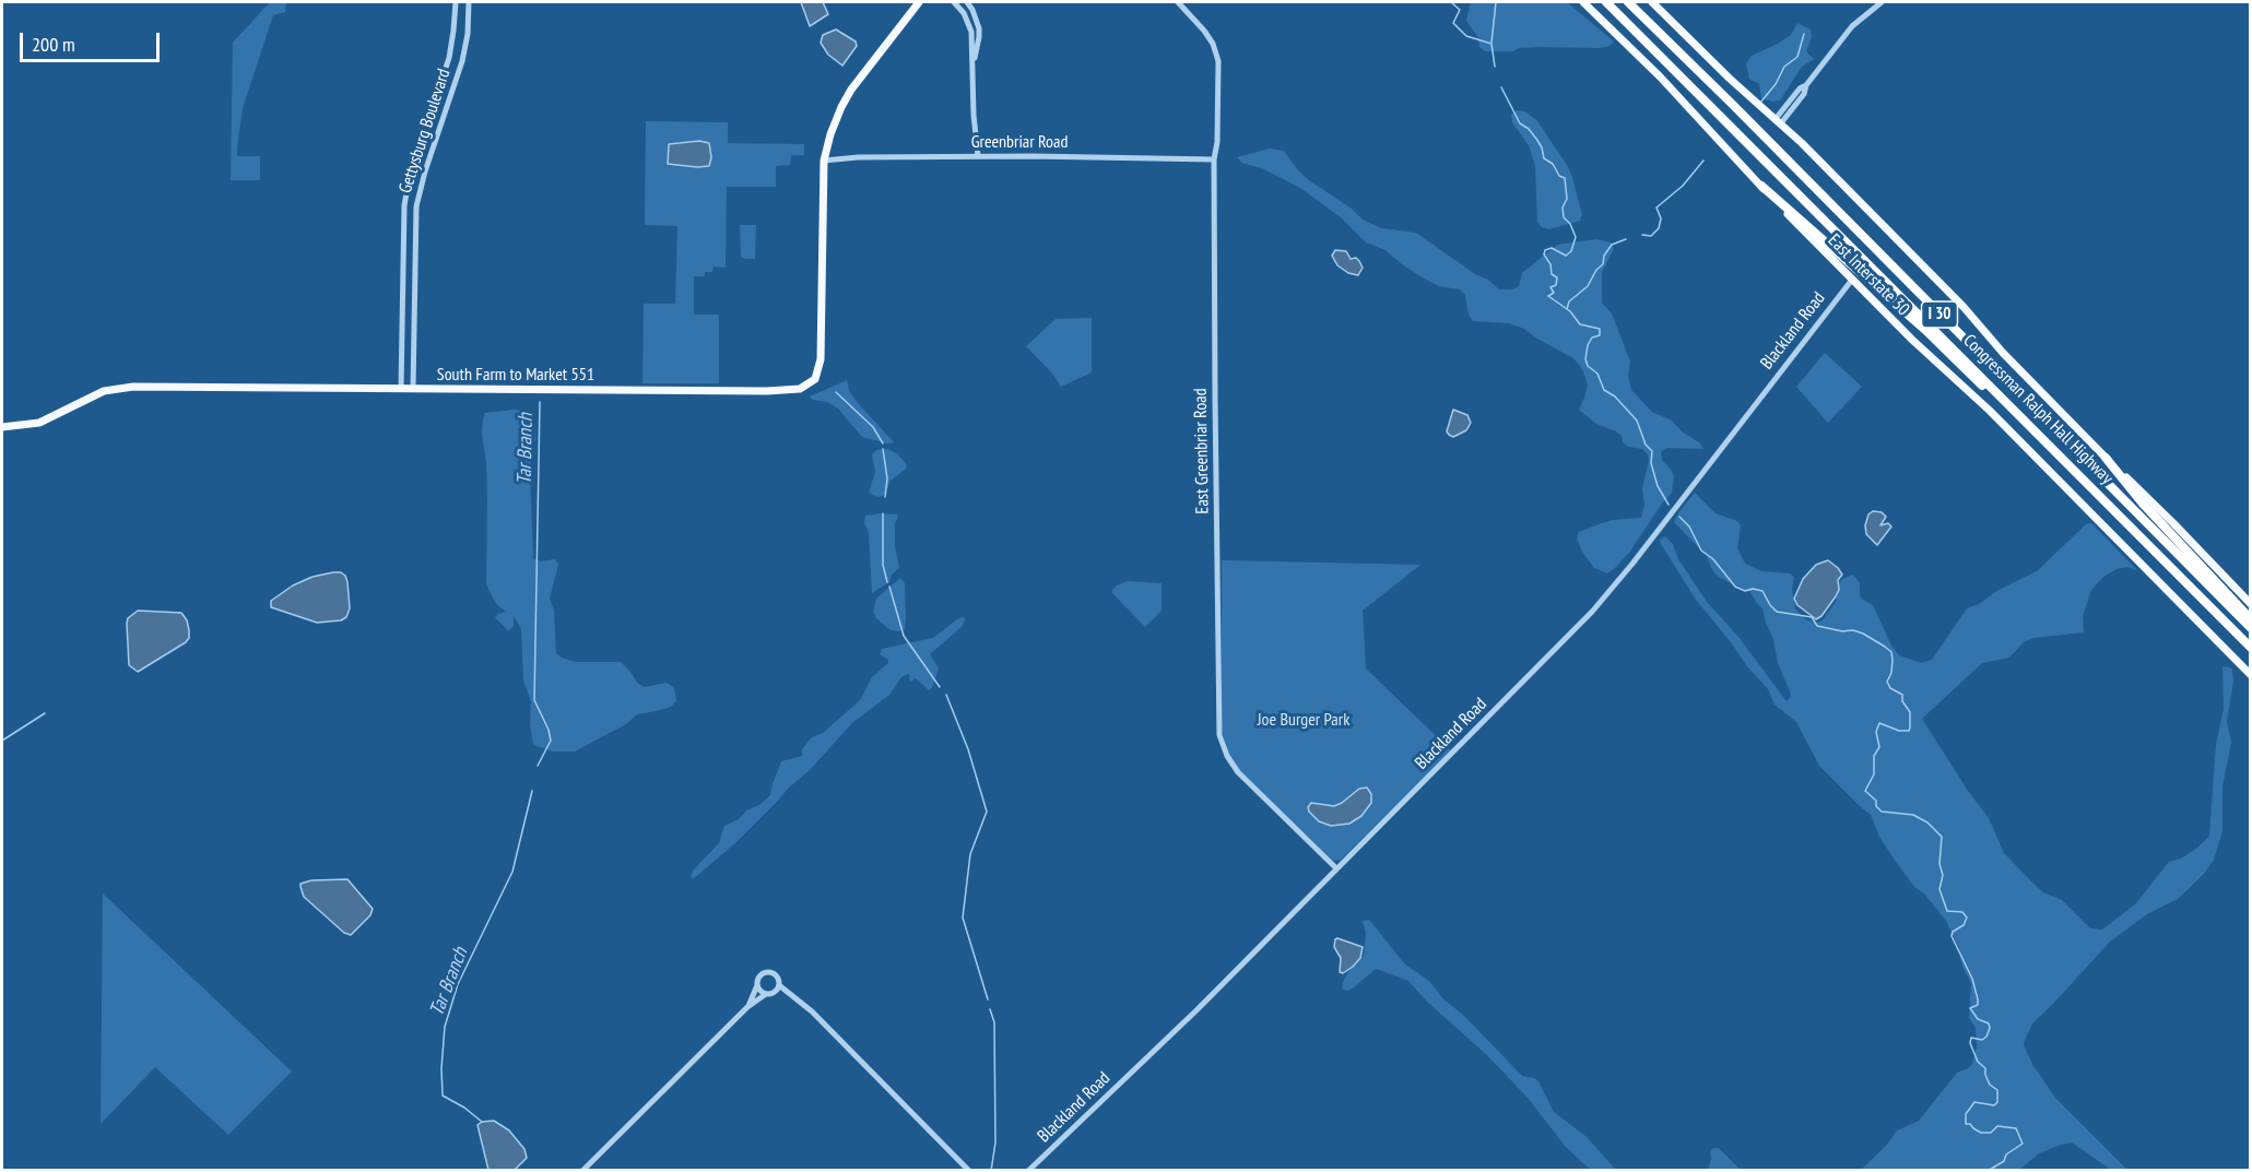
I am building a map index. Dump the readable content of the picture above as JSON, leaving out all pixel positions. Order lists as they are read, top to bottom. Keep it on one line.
{"streets":{"highway":["I 30","Congressman Ralph Hall Highway"],"main road":["East Interstate 30","South Farm to Market 551"],"street":["Gettysburg Boulevard","Greenbriar Road","Blackland Road","East Greenbriar Road"]},"crossings":[["Gettysburg Boulevard","South Farm to Market 551"],["Greenbriar Road","South Farm to Market 551"],["Greenbriar Road","East Greenbriar Road"],["East Interstate 30","Blackland Road"],["Blackland Road","East Greenbriar Road"]],"water":["Tar Branch"],"parks":["Joe Burger Park"],"scale_bar":"200 m"}
